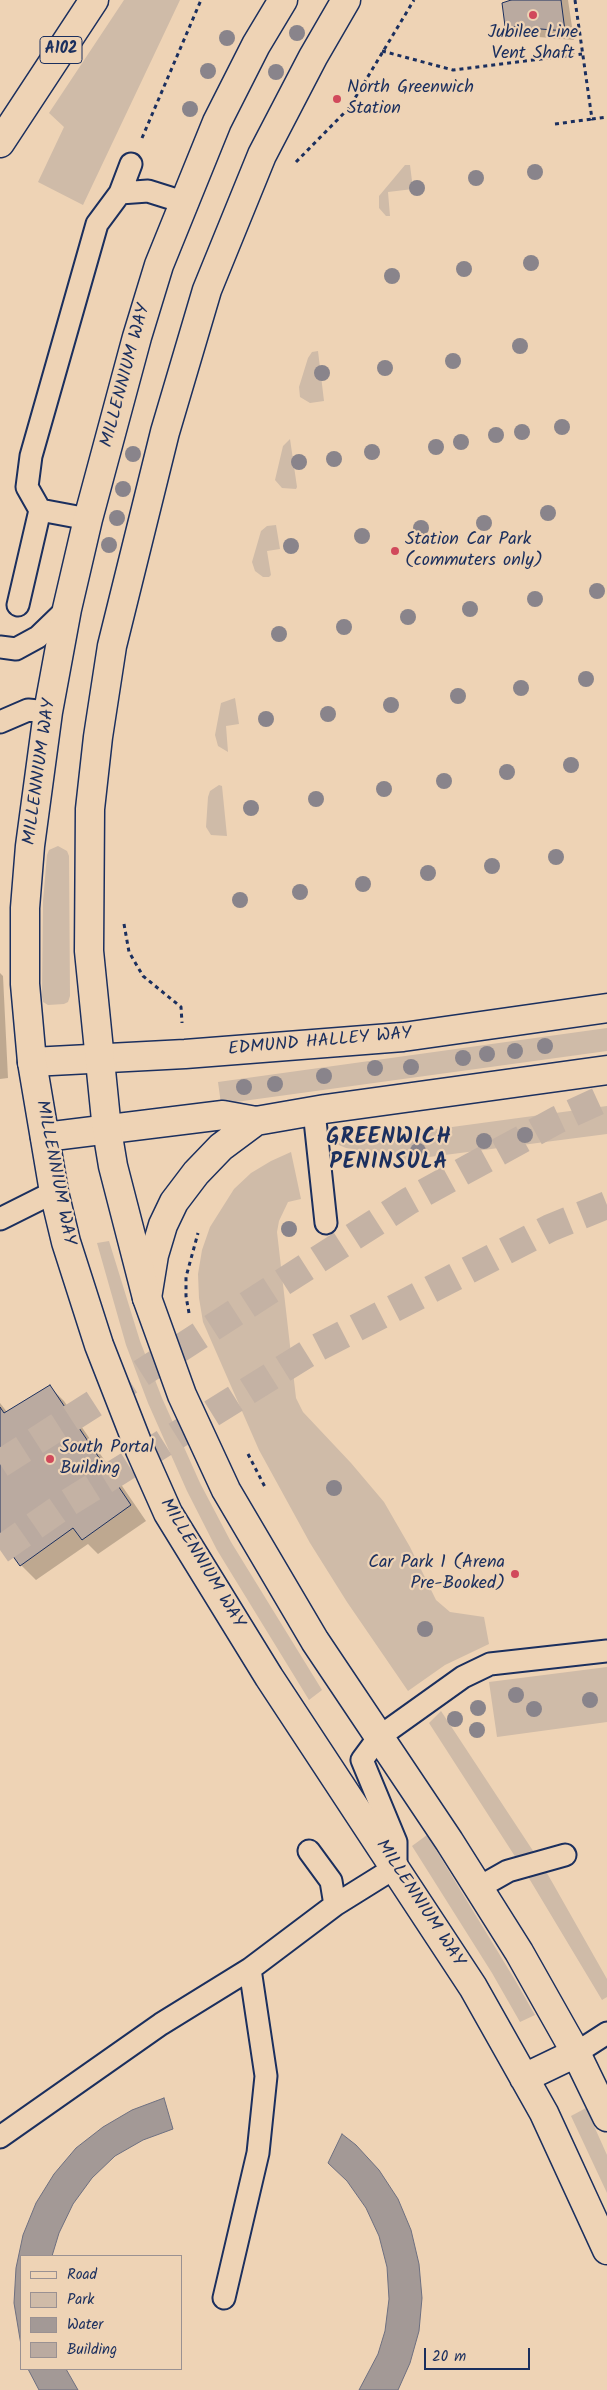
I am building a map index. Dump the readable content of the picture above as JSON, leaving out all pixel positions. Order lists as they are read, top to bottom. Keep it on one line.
{"streets":{"main road":["A102","MILLENNIUM WAY","EDMUND HALLEY WAY"]},"crossings":[["MILLENNIUM WAY","EDMUND HALLEY WAY"]],"districts":["GREENWICH PENINSULA"],"places":["Jubilee Line Vent Shaft","North Greenwich Station","Station Car Park (commuters only)","South Portal Building","Car Park 1 (Arena Pre-Booked)"],"legend":["Road","Park","Water","Building"],"scale_bar":"20 m"}
